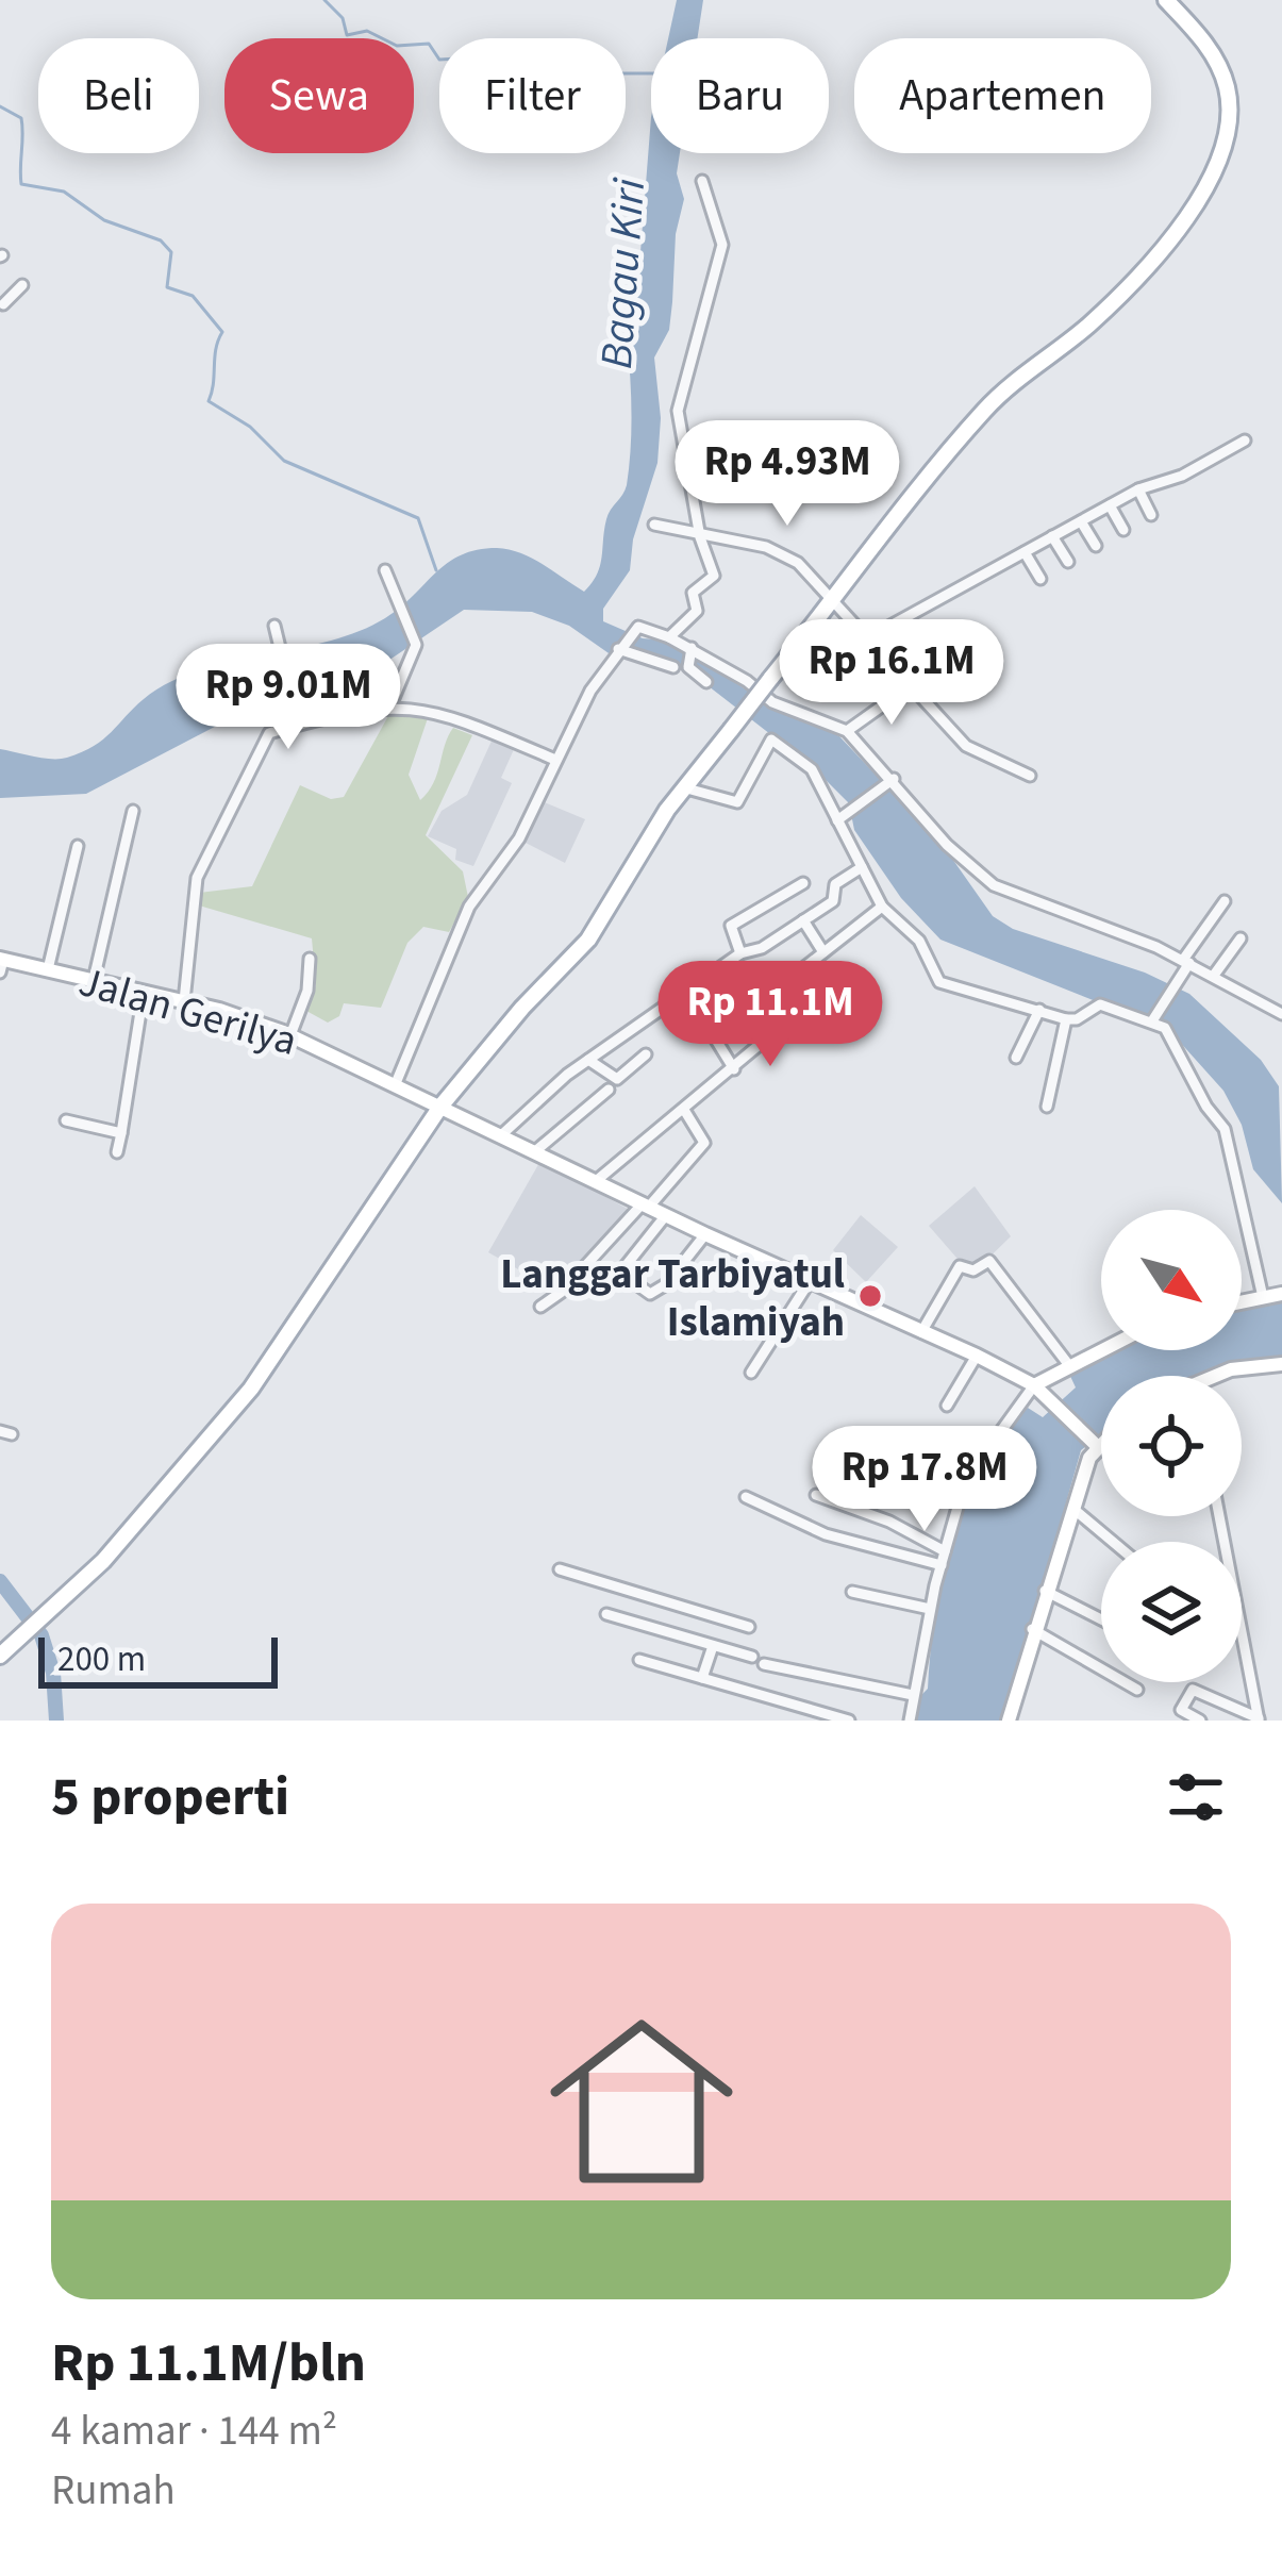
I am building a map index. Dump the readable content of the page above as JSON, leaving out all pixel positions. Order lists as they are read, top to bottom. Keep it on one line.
{"streets":{"street":["Jalan Gerilya"]},"water":["Bagau Kiri"],"places":["Langgar Tarbiyatul Islamiyah"],"scale_bar":"200 m","north":"bottom right","page":{"chip":["Beli","Sewa","Filter","Baru","Apartemen"],"price":["Rp 4.93M","Rp 16.1M","Rp 9.01M","Rp 11.1M","Rp 17.8M"],"scale":"200 m","heading":"5 properti","list":[{"name":"Rp 11.1M/bln","note":"4 kamar · 144 m² · Rumah"}]}}
